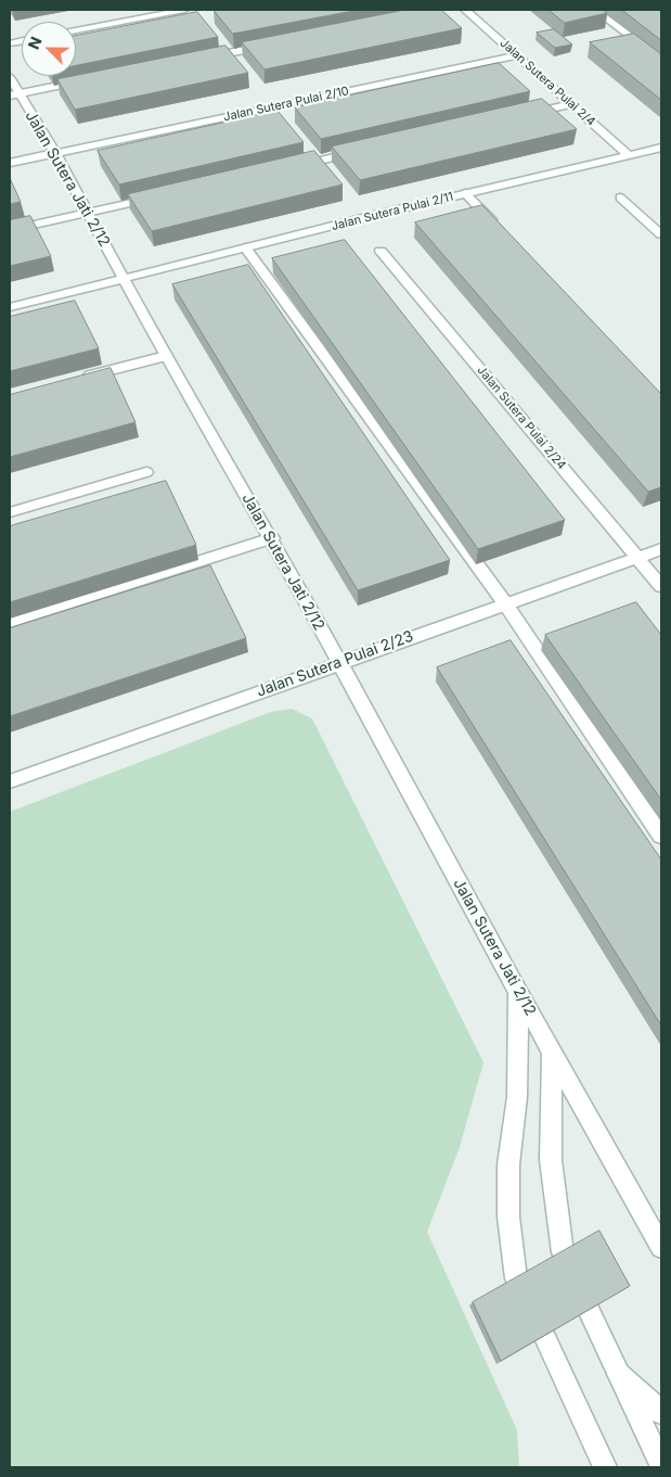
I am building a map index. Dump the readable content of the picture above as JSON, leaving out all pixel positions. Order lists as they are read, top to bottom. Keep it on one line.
{"streets":{"street":["Jalan Sutera Pulai 2/4","Jalan Sutera Pulai 2/10","Jalan Sutera Jati 2/12","Jalan Sutera Pulai 2/11","Jalan Sutera Pulai 2/24","Jalan Sutera Pulai 2/23"]},"crossings":[["Jalan Sutera Pulai 2/4","Jalan Sutera Pulai 2/10"],["Jalan Sutera Pulai 2/4","Jalan Sutera Pulai 2/11"],["Jalan Sutera Pulai 2/10","Jalan Sutera Jati 2/12"],["Jalan Sutera Jati 2/12","Jalan Sutera Pulai 2/11"],["Jalan Sutera Jati 2/12","Jalan Sutera Pulai 2/23"],["Jalan Sutera Pulai 2/24","Jalan Sutera Pulai 2/23"]],"north":"top left"}
